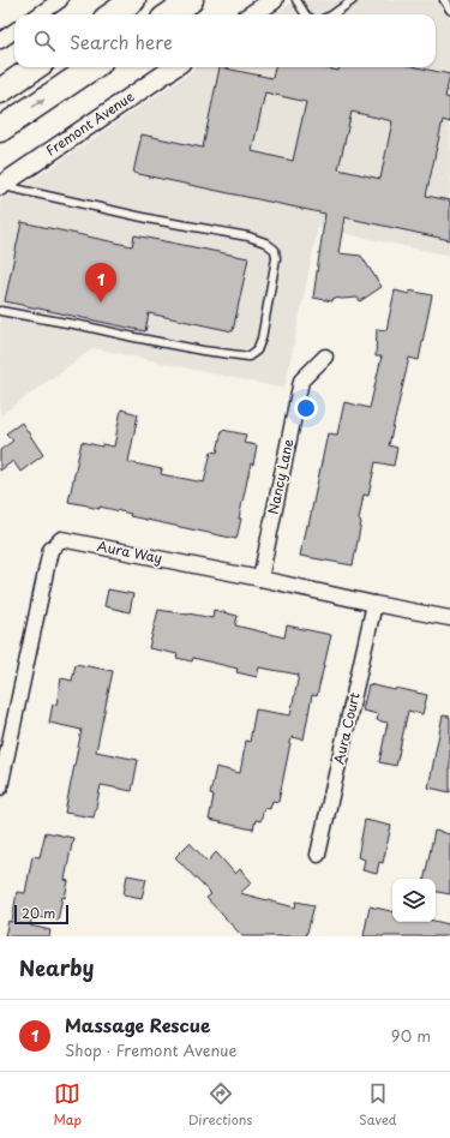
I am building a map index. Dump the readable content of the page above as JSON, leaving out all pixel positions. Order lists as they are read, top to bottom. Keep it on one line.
{"streets":{"street":["Fremont Avenue","Nancy Lane","Aura Way","Aura Court"]},"crossings":[["Nancy Lane","Aura Way"],["Aura Way","Aura Court"]],"scale_bar":"20 m","page":{"search":"Search here","pins":"1","scale":"20 m","heading":"Nearby","list":[{"mark":"1","name":"Massage Rescue","note":"Shop · Fremont Avenue","value":"90 m"}],"nav":["Map","Directions","Saved"]}}
